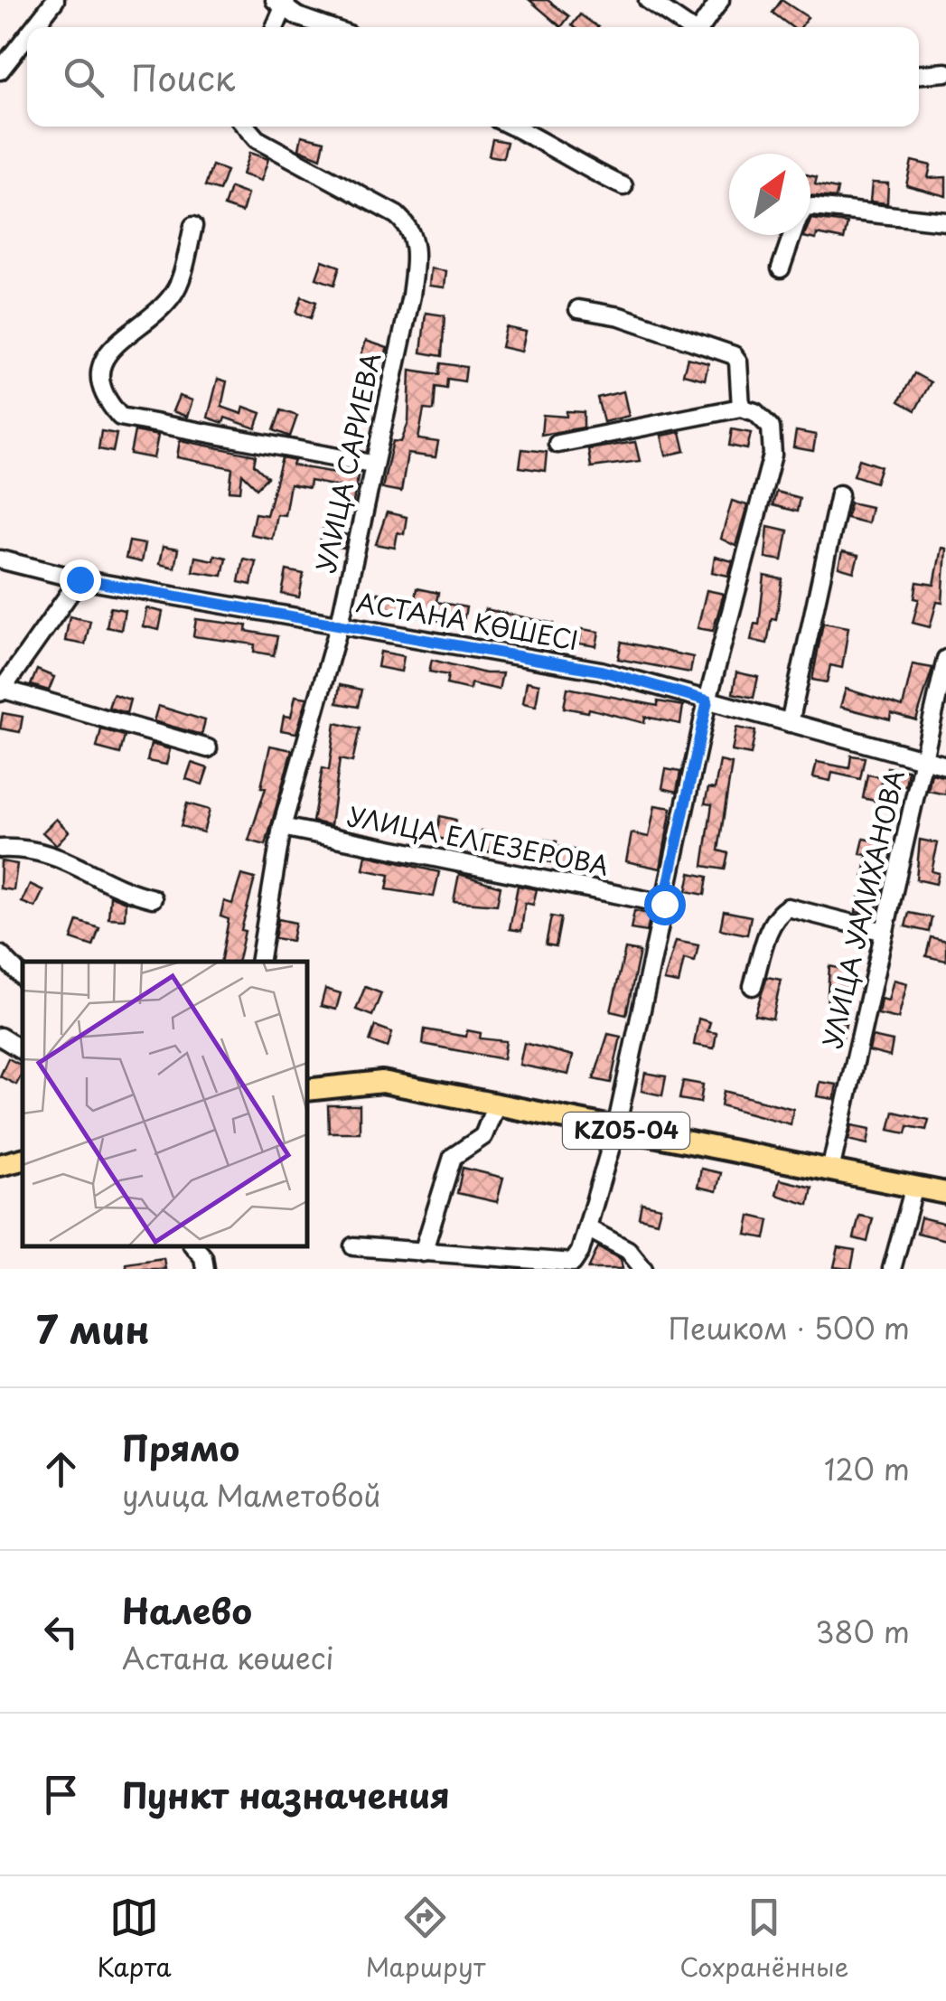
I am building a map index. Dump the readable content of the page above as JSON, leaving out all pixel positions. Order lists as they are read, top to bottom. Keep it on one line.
{"streets":{"main road":["KZ05-04"],"street":["УЛИЦА САРИЕВА","АСТАНА КӨШЕСІ","УЛИЦА ЕЛГЕЗЕРОВА","УЛИЦА УАЛИХАНОВА"]},"crossings":[["УЛИЦА САРИЕВА","АСТАНА КӨШЕСІ"],["УЛИЦА САРИЕВА","УЛИЦА ЕЛГЕЗЕРОВА"],["АСТАНА КӨШЕСІ","УЛИЦА УАЛИХАНОВА"],["УЛИЦА УАЛИХАНОВА","KZ05-04"]],"north":"top right","page":{"search":"Поиск","heading":["7 мин","Пешком · 500 m"],"list":[["Прямо","улица Маметовой","120 m"],["Налево","Астана көшесі","380 m"],"Пункт назначения"],"nav":["Карта","Маршрут","Сохранённые"]}}
